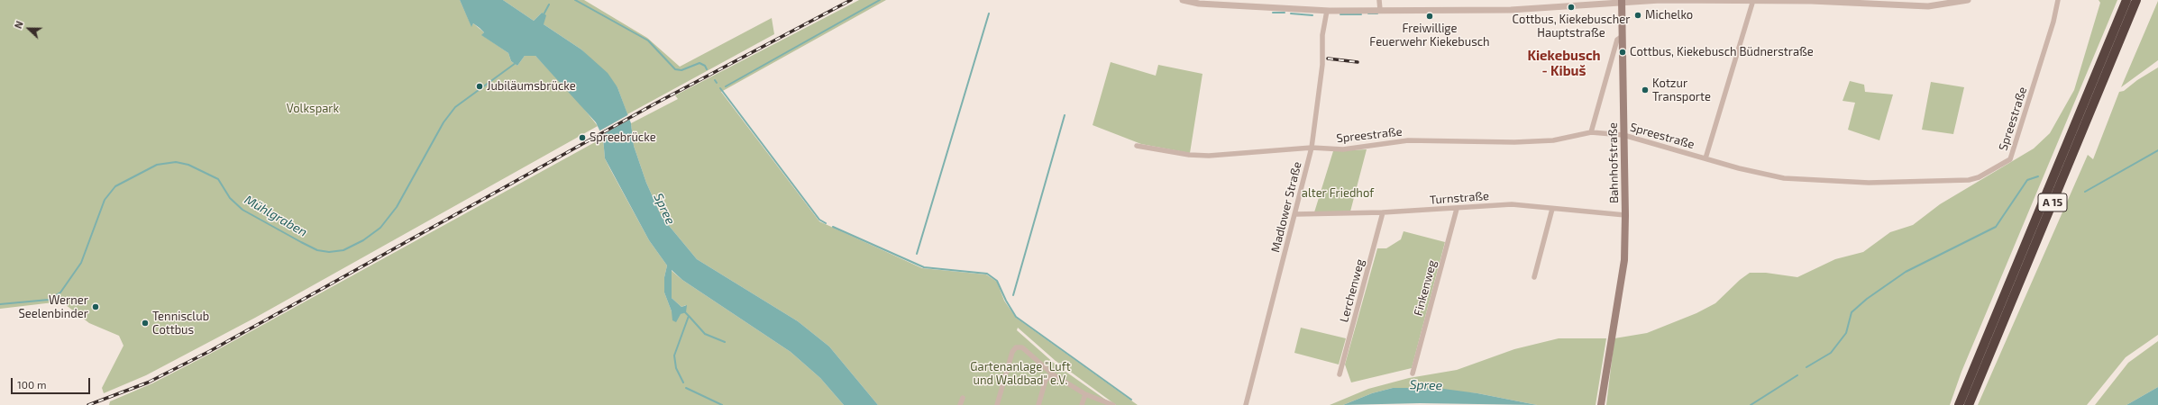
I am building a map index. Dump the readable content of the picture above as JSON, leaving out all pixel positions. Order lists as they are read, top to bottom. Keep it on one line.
{"streets":{"highway":["A 15"],"main road":["Bahnhofstraße"],"street":["Spreestraße","Turnstraße","Madlower Straße","Finkenweg","Lerchenweg"]},"crossings":[["Spreestraße","Bahnhofstraße"],["Spreestraße","Madlower Straße"],["Bahnhofstraße","Turnstraße"],["Turnstraße","Madlower Straße"],["Turnstraße","Finkenweg"],["Turnstraße","Lerchenweg"]],"districts":["Kiekebusch - Kibuš"],"water":["Spree","Mühlgraben"],"parks":["Volkspark","alter Friedhof","Gartenanlage \"Luft und Waldbad\" e.V."],"places":["Cottbus, Kiekebuscher Hauptstraße","Michelko","Freiwillige Feuerwehr Kiekebusch","Cottbus, Kiekebusch Büdnerstraße","Jubiläumsbrücke","Kotzur Transporte","Spreebrücke","Werner Seelenbinder","Tennisclub Cottbus"],"scale_bar":"100 m","north":"left"}
